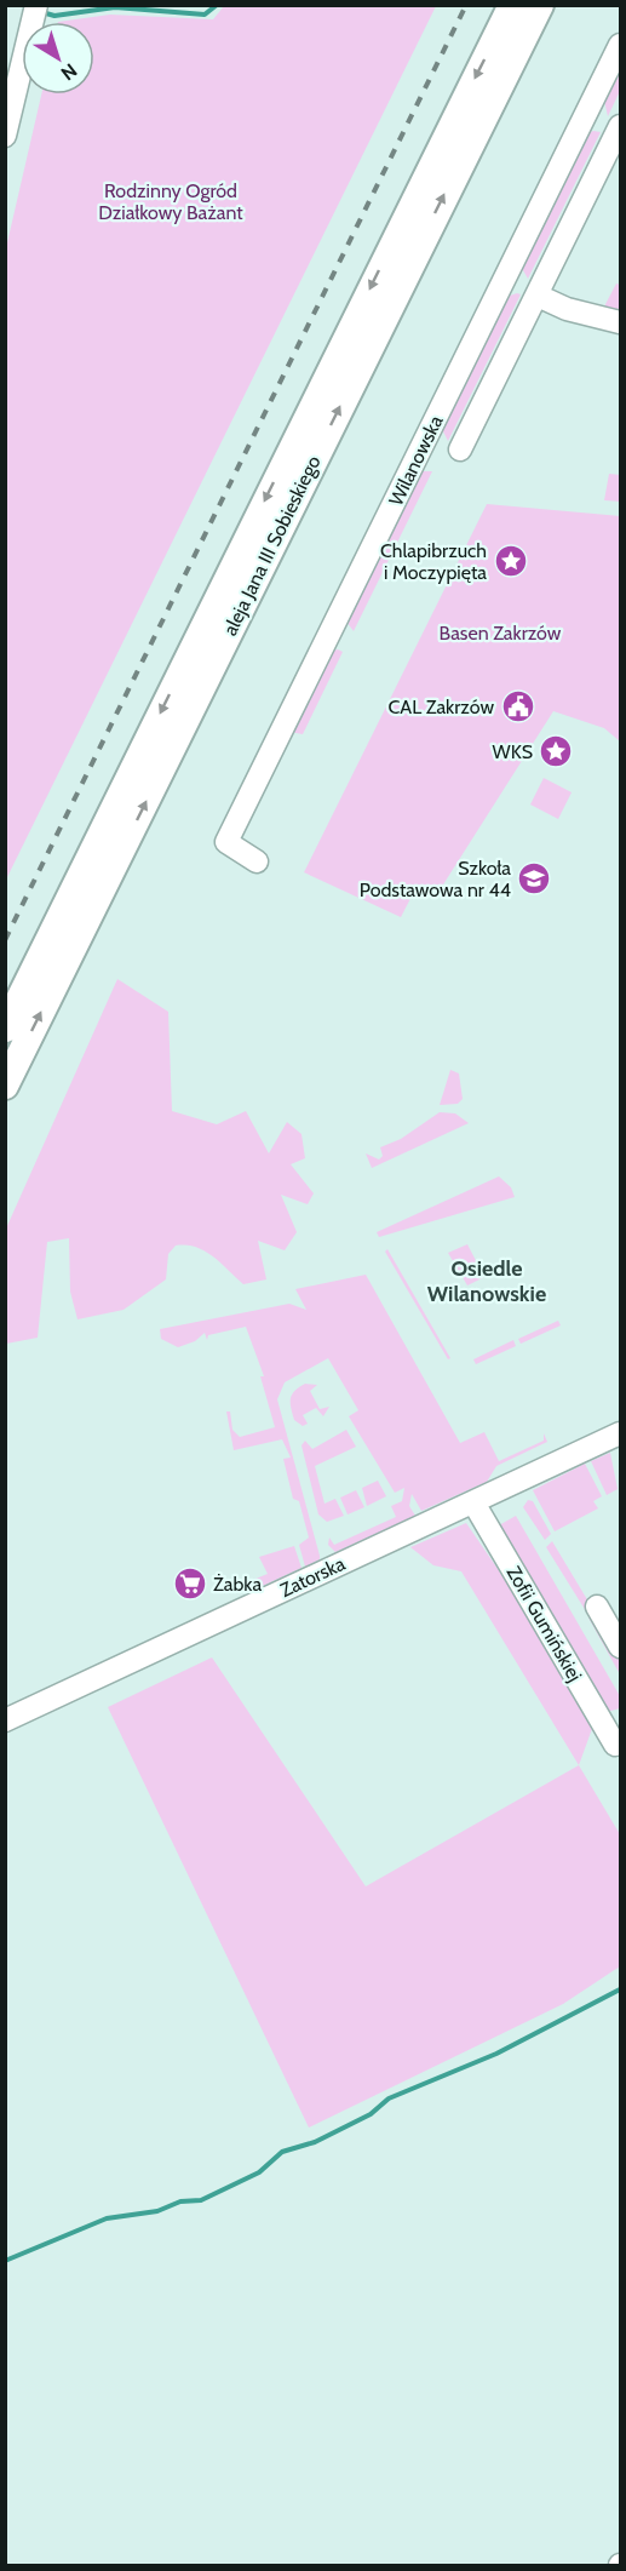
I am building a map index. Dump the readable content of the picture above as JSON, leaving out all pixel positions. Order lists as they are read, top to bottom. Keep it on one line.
{"streets":{"main road":["aleja Jana III Sobieskiego"],"street":["Wilanowska","Zatorska","Zofii Gumińskiej"]},"crossings":[["Zatorska","Zofii Gumińskiej"]],"districts":["Osiedle Wilanowskie"],"parks":["Rodzinny Ogród Działkowy Bażant","Basen Zakrzów"],"places":{"place":["Chlapibrzuch i Moczypięta","WKS"],"public building":["CAL Zakrzów"],"school or university":["Szkoła Podstawowa nr 44"],"supermarket":["Żabka"]},"north":"bottom right"}
